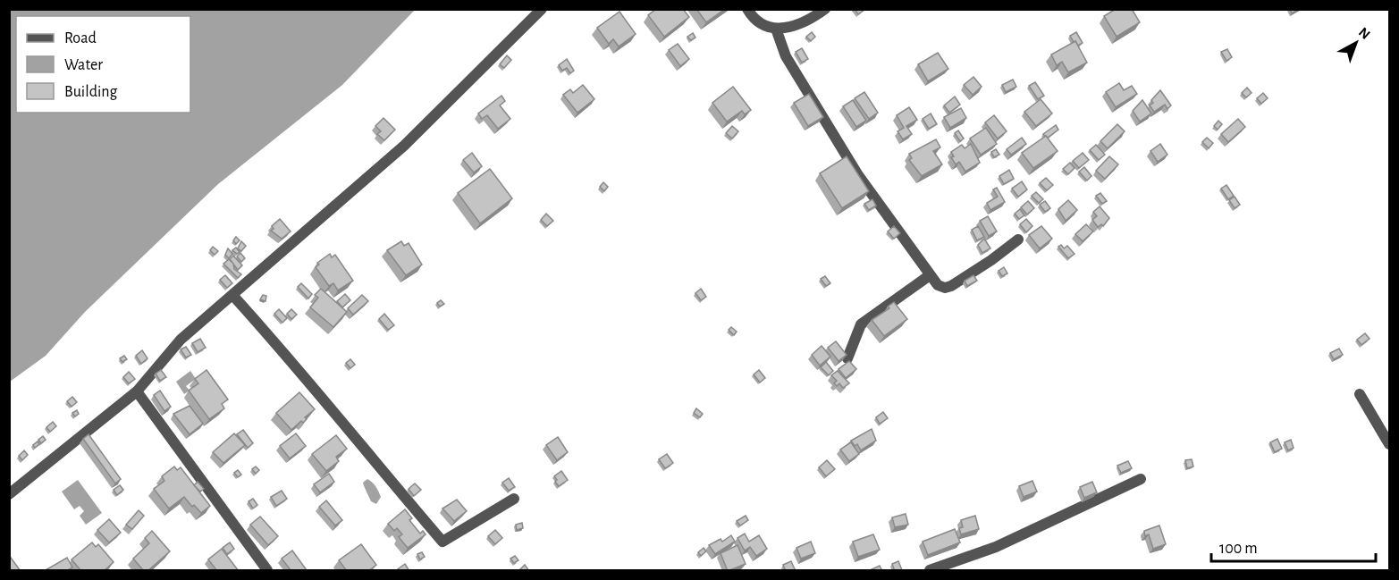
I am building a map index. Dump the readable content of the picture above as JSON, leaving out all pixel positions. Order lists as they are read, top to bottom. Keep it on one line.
{"legend":["Road","Water","Building"],"scale_bar":"100 m","north":"top right"}
